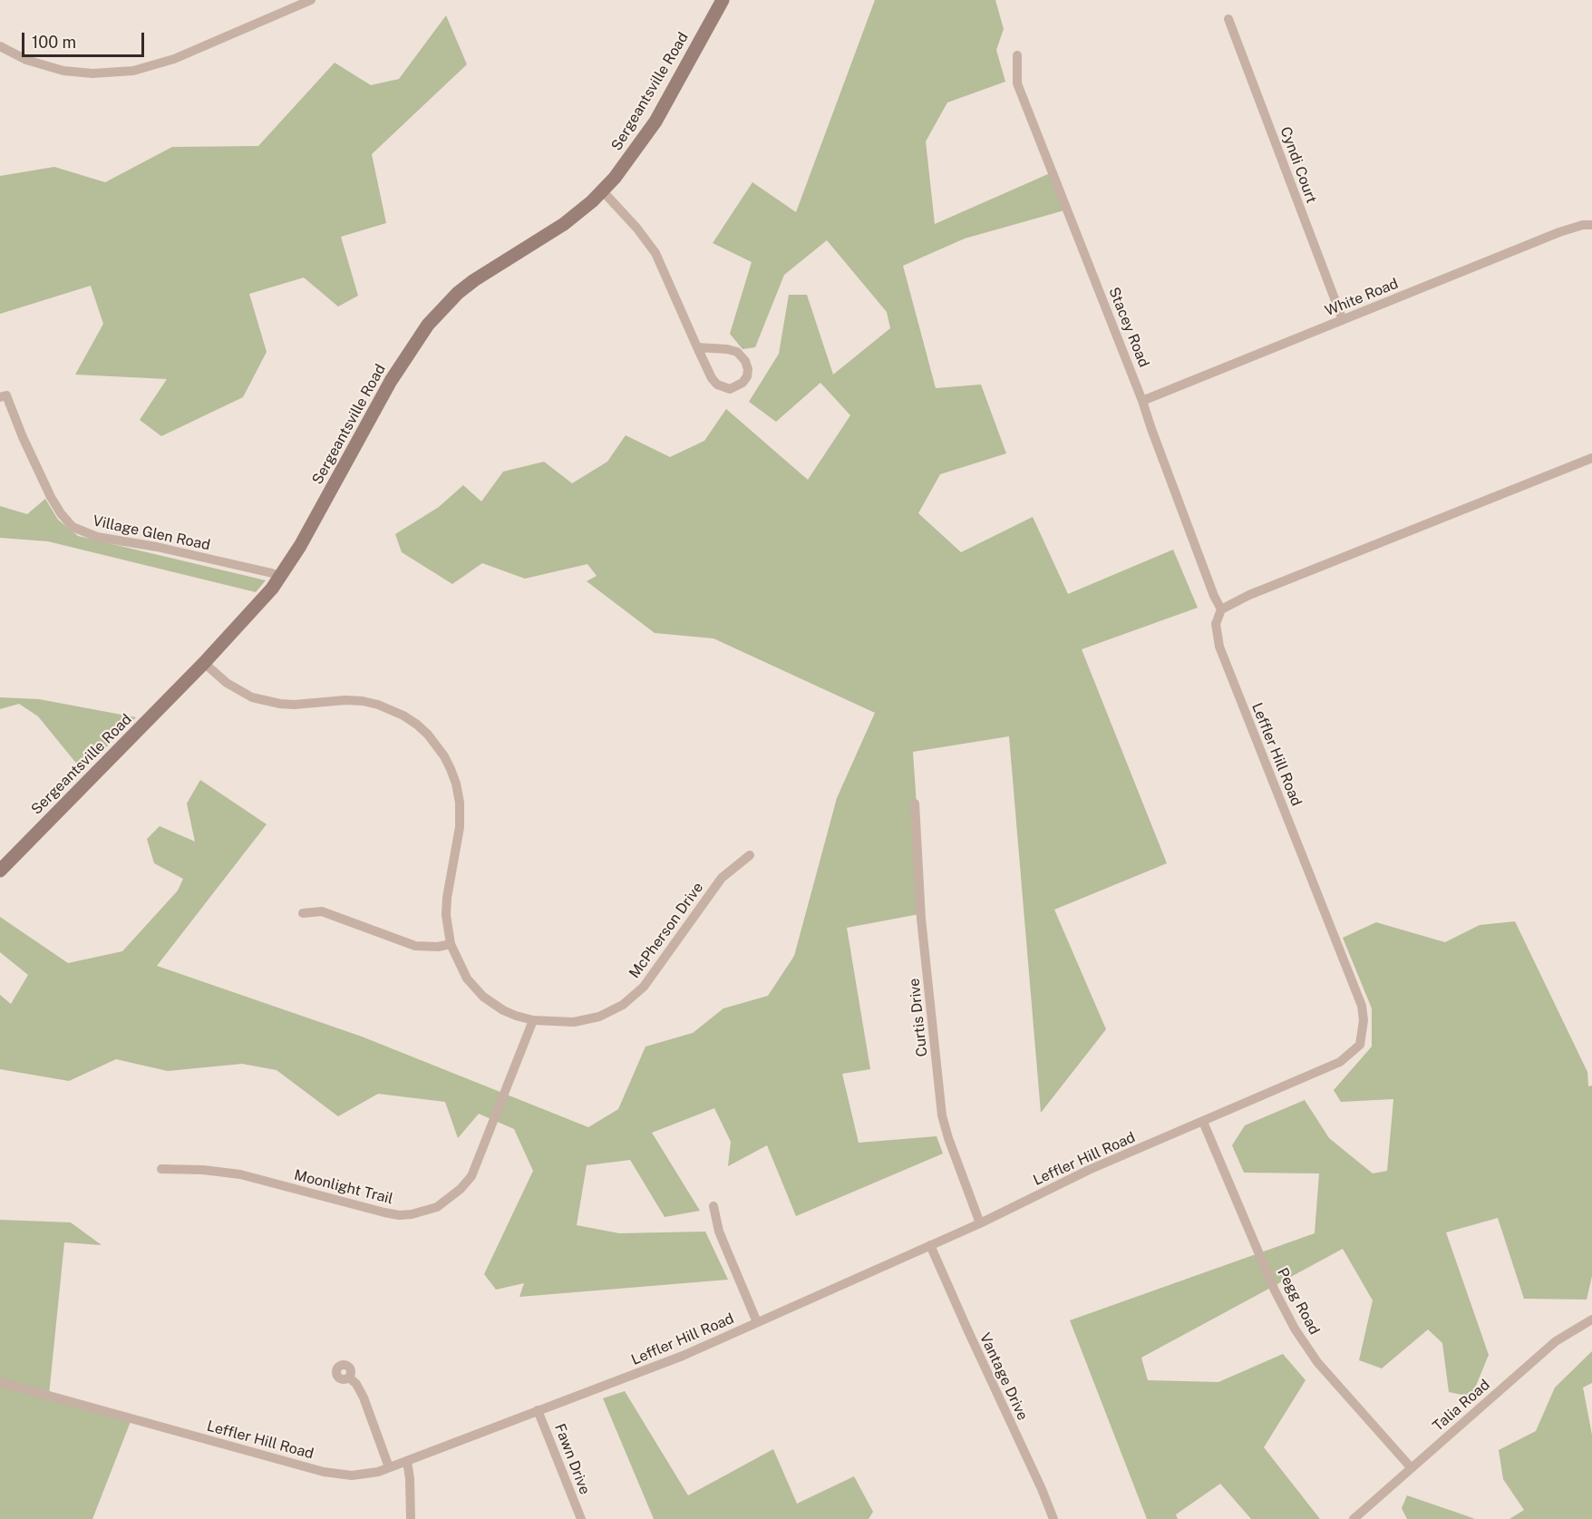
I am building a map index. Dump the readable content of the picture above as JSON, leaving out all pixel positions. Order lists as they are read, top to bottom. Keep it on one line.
{"streets":{"main road":["Sergeantsville Road"],"street":["Cyndi Court","White Road","Stacey Road","Village Glen Road","Leffler Hill Road","McPherson Drive","Curtis Drive","Moonlight Trail","Pegg Road","Vantage Drive","Talia Road","Fawn Drive"]},"crossings":[["Sergeantsville Road","Village Glen Road"],["Sergeantsville Road","McPherson Drive"],["Cyndi Court","White Road"],["White Road","Stacey Road"],["Stacey Road","Leffler Hill Road"],["Leffler Hill Road","Curtis Drive"],["Leffler Hill Road","Pegg Road"],["Leffler Hill Road","Vantage Drive"],["Leffler Hill Road","Fawn Drive"],["McPherson Drive","Moonlight Trail"],["Pegg Road","Talia Road"]],"scale_bar":"100 m"}
